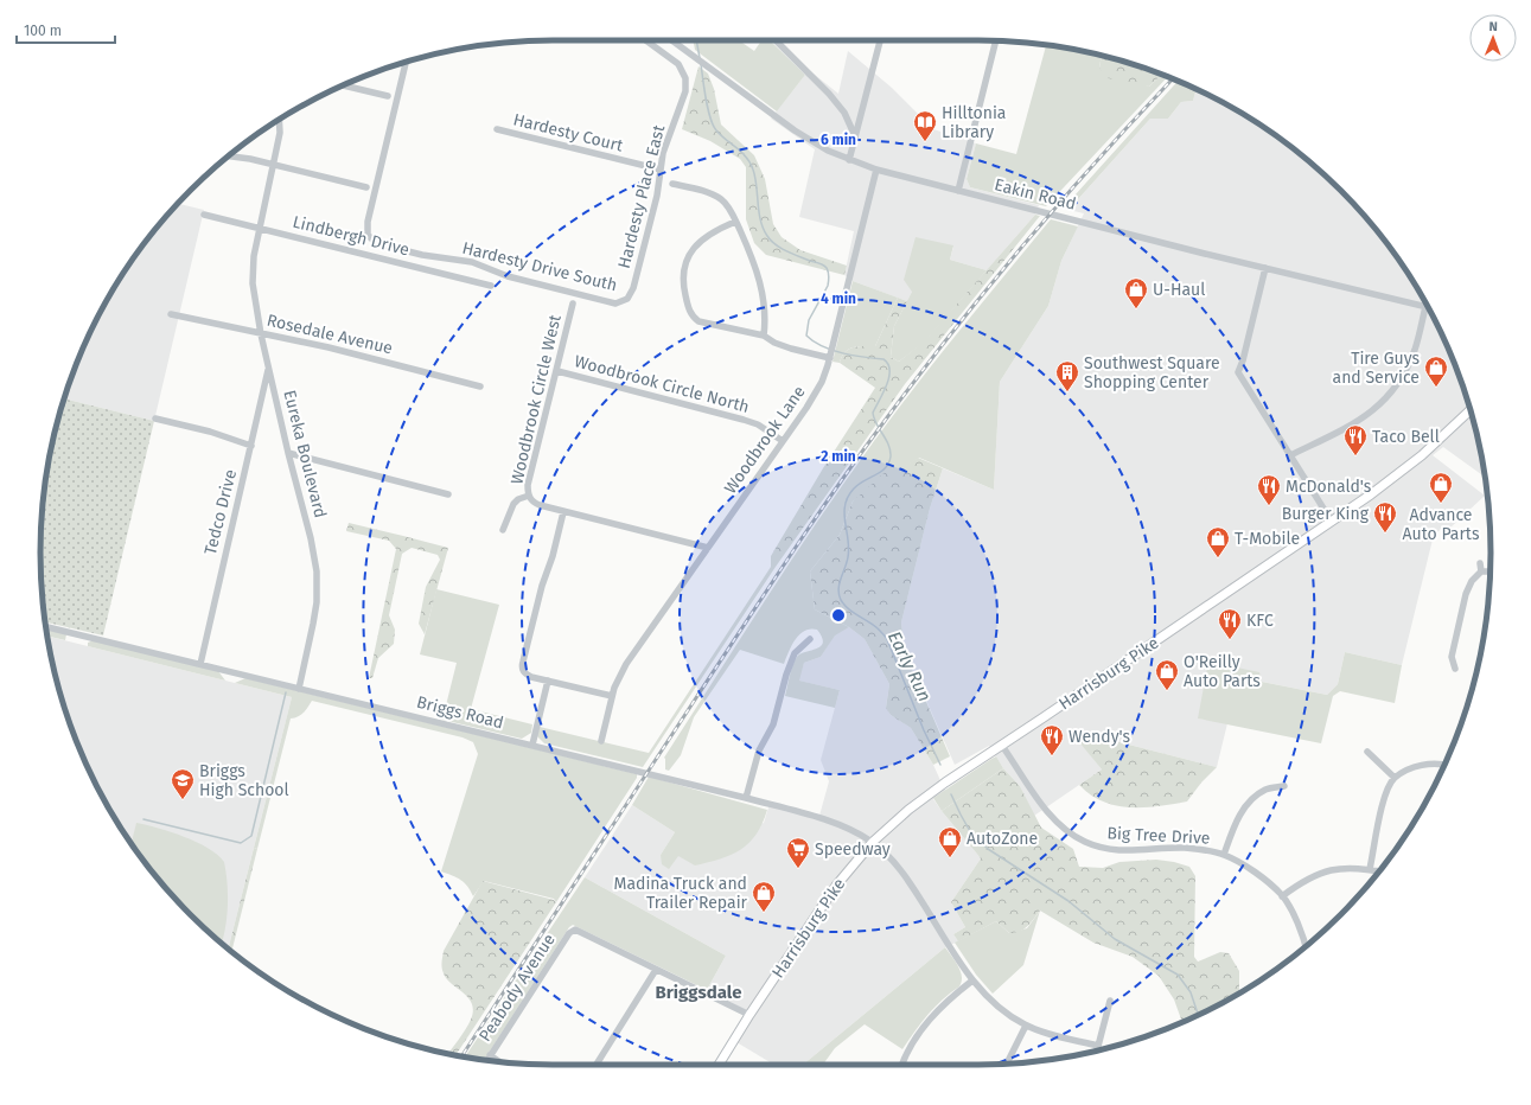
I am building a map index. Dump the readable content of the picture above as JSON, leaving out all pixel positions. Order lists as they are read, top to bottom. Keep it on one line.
{"streets":{"main road":["Harrisburg Pike"],"street":["Hardesty Court","Eakin Road","Hardesty Place East","Lindbergh Drive","Hardesty Drive South","Rosedale Avenue","Woodbrook Circle North","Woodbrook Circle West","Woodbrook Lane","Eureka Boulevard","Tedco Drive","Briggs Road","Big Tree Drive","Peabody Avenue"]},"crossings":[["Hardesty Court","Hardesty Place East"],["Eakin Road","Woodbrook Lane"],["Hardesty Place East","Hardesty Drive South"],["Lindbergh Drive","Eureka Boulevard"],["Rosedale Avenue","Eureka Boulevard"],["Woodbrook Circle North","Woodbrook Circle West"],["Woodbrook Circle North","Woodbrook Lane"],["Woodbrook Circle West","Woodbrook Lane"],["Eureka Boulevard","Tedco Drive"],["Eureka Boulevard","Briggs Road"],["Tedco Drive","Briggs Road"],["Harrisburg Pike","Briggs Road"],["Harrisburg Pike","Big Tree Drive"]],"districts":["Briggsdale"],"water":["Early Run"],"places":{"library":["Hilltonia Library"],"shop":["U-Haul","Tire Guys and Service","Advance Auto Parts","T-Mobile","O'Reilly Auto Parts","AutoZone","Madina Truck and Trailer Repair"],"building":["Southwest Square Shopping Center"],"restaurant":["Taco Bell","McDonald's","Burger King","KFC","Wendy's"],"school or university":["Briggs High School"],"supermarket":["Speedway"]},"scale_bar":"100 m","north":"top","rings":["6 min","4 min","2 min"]}
